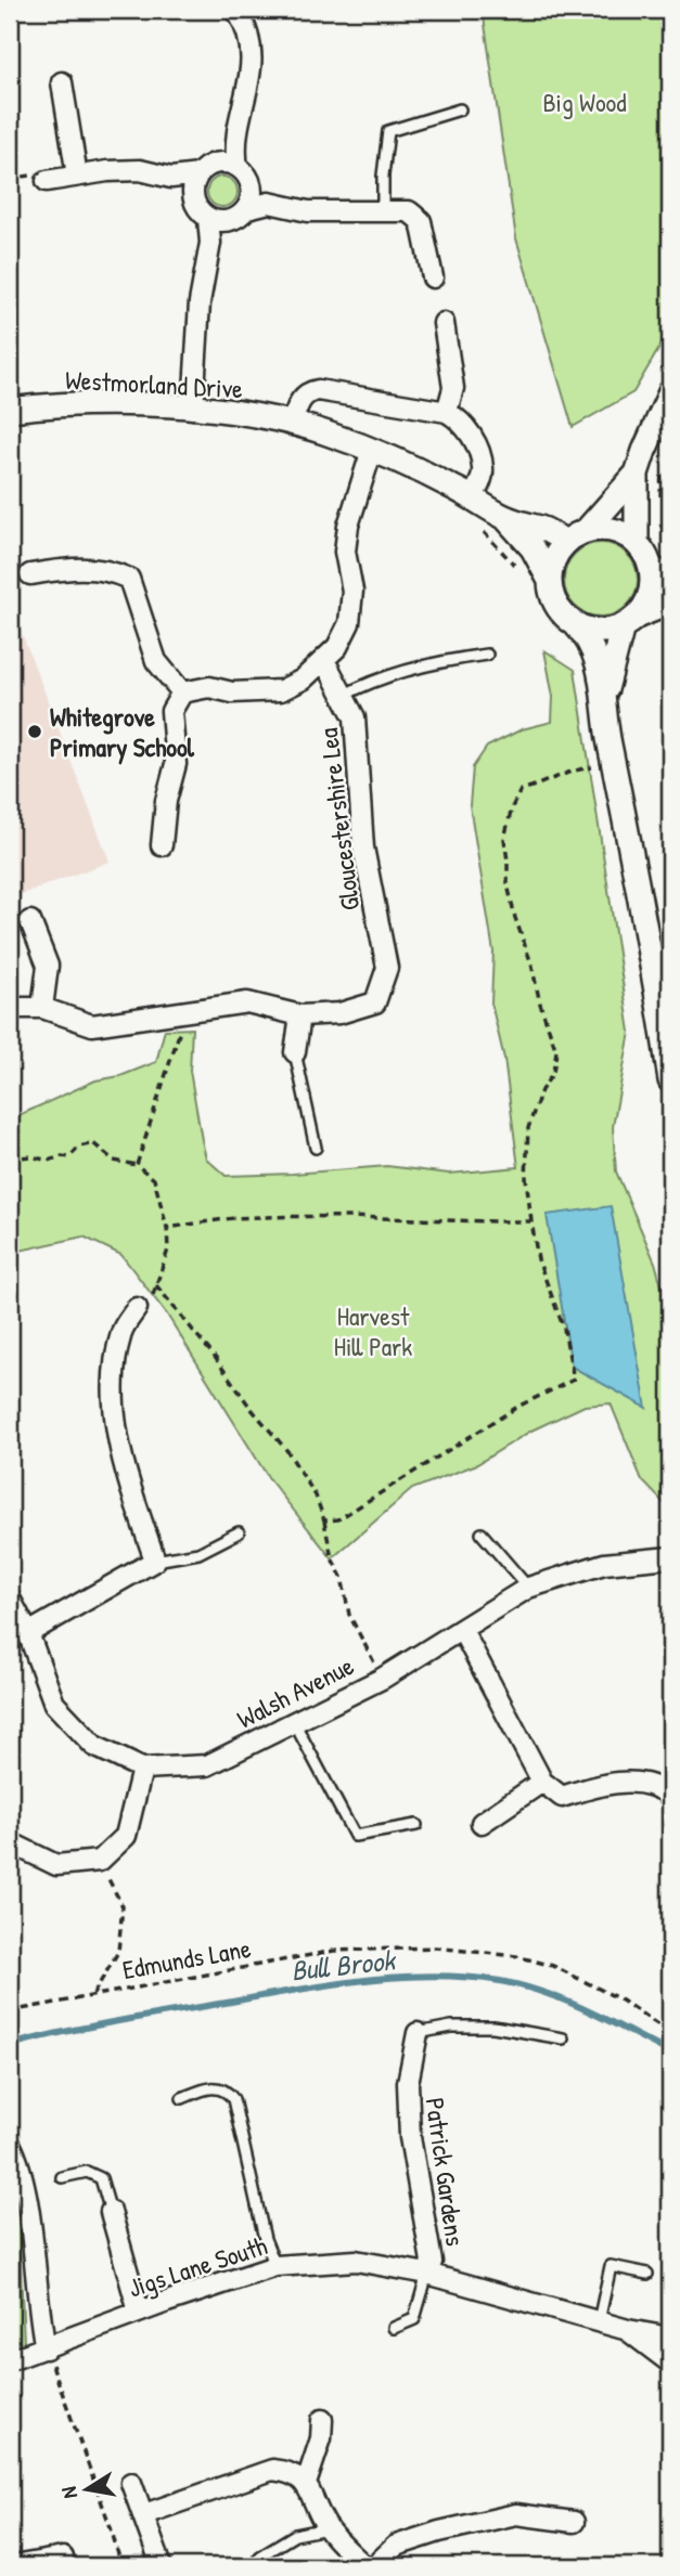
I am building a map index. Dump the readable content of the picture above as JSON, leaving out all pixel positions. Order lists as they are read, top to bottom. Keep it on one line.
{"streets":{"street":["Westmorland Drive","Gloucestershire Lea","Walsh Avenue","Patrick Gardens","Jigs Lane South"],"path":["Edmunds Lane"]},"crossings":[["Patrick Gardens","Jigs Lane South"]],"water":["Bull Brook"],"parks":["Big Wood","Harvest Hill Park"],"places":["Whitegrove Primary School"],"north":"left"}
